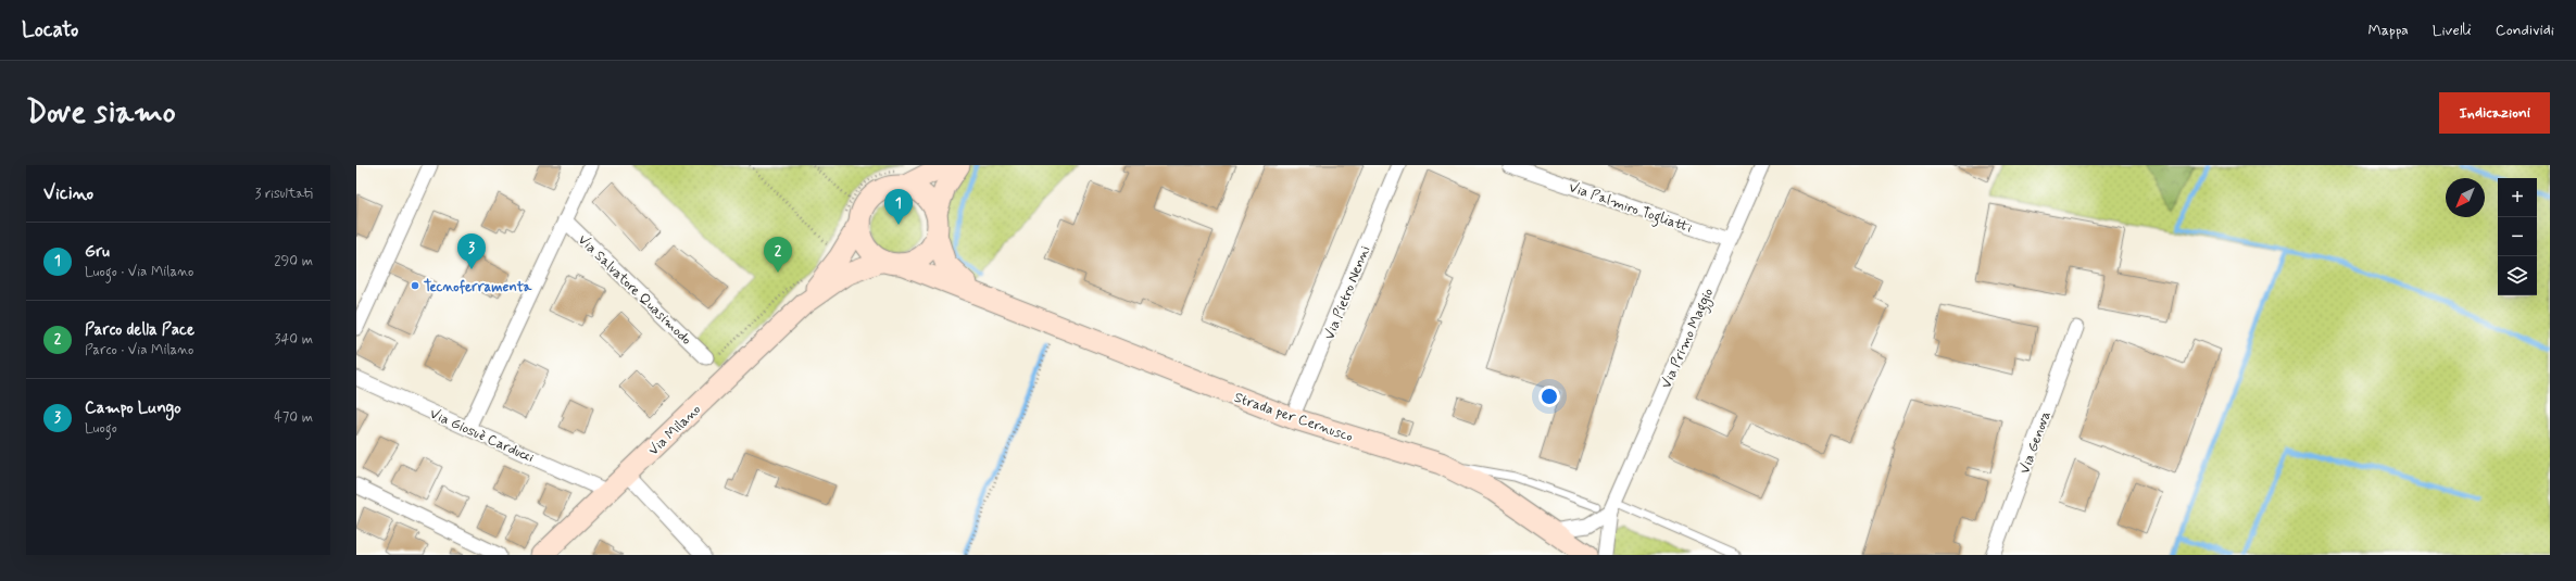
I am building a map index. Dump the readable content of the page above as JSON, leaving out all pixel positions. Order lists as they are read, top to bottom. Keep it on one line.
{"streets":{"street":["Via Palmiro Togliatti","Via Salvatore Quasimodo","Via Pietro Nenni","Via Primo Maggio","Strada per Cernusco","Via Milano","Via Giosuè Carducci","Via Genova"]},"crossings":[["Via Palmiro Togliatti","Via Primo Maggio"],["Via Pietro Nenni","Strada per Cernusco"],["Strada per Cernusco","Via Milano"],["Via Milano","Via Giosuè Carducci"]],"places":["Tecnoferramenta"],"north":"bottom left","page":{"header":"Locato","nav":["Mappa","Livelli","Condividi"],"buttons":"Indicazioni","title":"Dove siamo","heading":["Vicino","3 risultati"],"map_buttons":["+","−"],"pins":["1","3","2"],"list":[{"mark":"1","name":"Gru","note":"Luogo · Via Milano","value":"290 m"},{"mark":"2","name":"Parco della Pace","note":"Parco · Via Milano","value":"340 m"},{"mark":"3","name":"Campo Lungo","note":"Luogo","value":"470 m"}]}}
